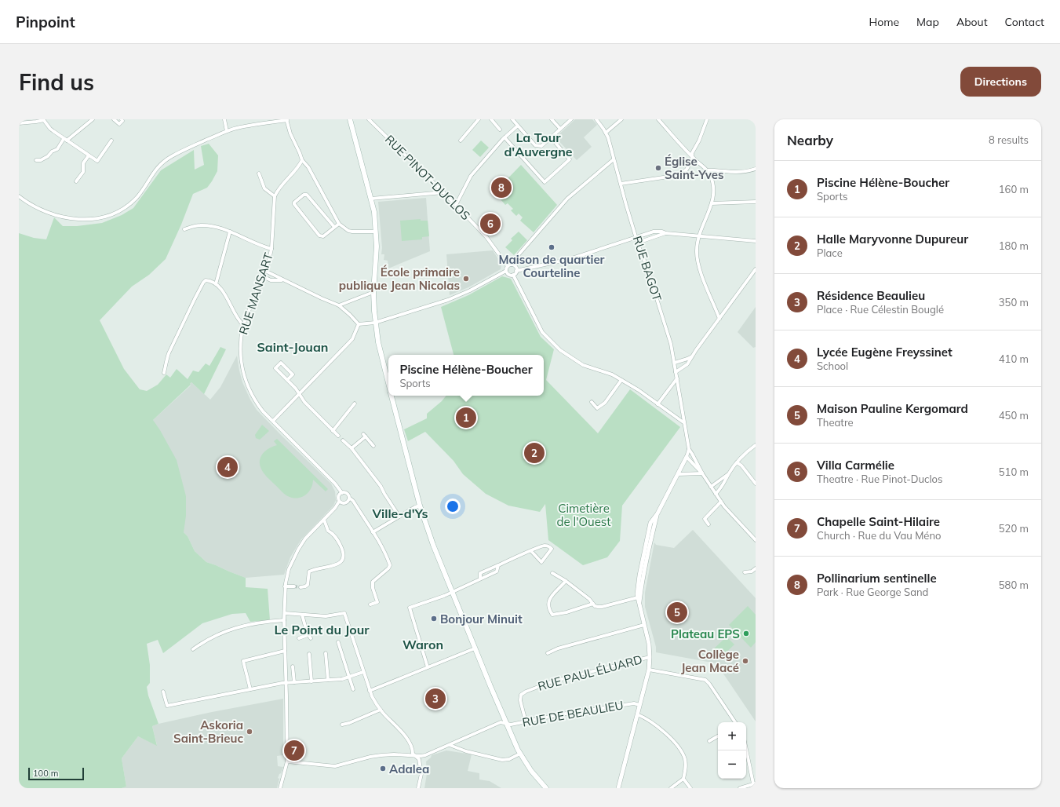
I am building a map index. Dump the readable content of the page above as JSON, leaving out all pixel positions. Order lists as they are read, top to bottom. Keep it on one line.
{"streets":{"street":["RUE PINOT-DUCLOS","RUE BAGOT","RUE MANSART","RUE PAUL ÉLUARD","RUE DE BEAULIEU"]},"crossings":[["RUE PAUL ÉLUARD","RUE DE BEAULIEU"]],"districts":["La Tour d'Auvergne","Saint-Jouan","Ville-d'Ys","Le Point du Jour","Waron"],"parks":["Cimetière de l'Ouest"],"places":["Église Saint-Yves","Maison de quartier Courteline","École primaire publique Jean Nicolas","Bonjour Minuit","Plateau EPS","Collège Jean Macé","Askoria Saint-Brieuc","Adalea"],"scale_bar":"100 m","page":{"header":"Pinpoint","nav":["Home","Map","About","Contact"],"buttons":"Directions","title":"Find us","heading":["Nearby","8 results"],"list":[{"mark":"1","name":"Piscine Hélène-Boucher","note":"Sports","value":"160 m"},{"mark":"2","name":"Halle Maryvonne Dupureur","note":"Place","value":"180 m"},{"mark":"3","name":"Résidence Beaulieu","note":"Place · Rue Célestin Bouglé","value":"350 m"},{"mark":"4","name":"Lycée Eugène Freyssinet","note":"School","value":"410 m"},{"mark":"5","name":"Maison Pauline Kergomard","note":"Theatre","value":"450 m"},{"mark":"6","name":"Villa Carmélie","note":"Theatre · Rue Pinot-Duclos","value":"510 m"},{"mark":"7","name":"Chapelle Saint-Hilaire","note":"Church · Rue du Vau Méno","value":"520 m"},{"mark":"8","name":"Pollinarium sentinelle","note":"Park · Rue George Sand","value":"580 m"}],"pins":["8","6","1","2","4","5","3","7"],"popup":["Piscine Hélène-Boucher","Sports"],"map_buttons":["+","−"],"scale":"100 m"}}
